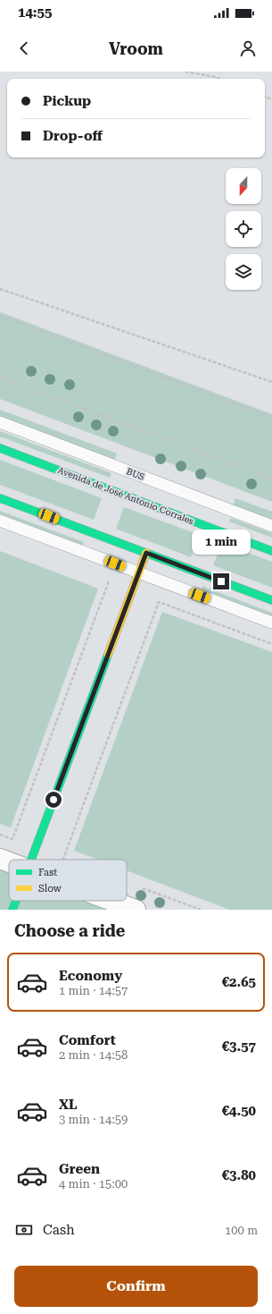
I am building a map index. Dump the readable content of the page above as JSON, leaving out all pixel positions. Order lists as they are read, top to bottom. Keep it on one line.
{"streets":{"street":["Avenida de José Antonio Corrales"],"lane":["BUS"]},"legend":["Fast","Slow"],"north":"bottom","page":{"status":"14:55","header":"Vroom","banner":["Pickup","Drop-off"],"bubble":"1 min","heading":"Choose a ride","list":[{"name":"Economy","note":"1 min · 14:57","value":"€2.65"},{"name":"Comfort","note":"2 min · 14:58","value":"€3.57"},{"name":"XL","note":"3 min · 14:59","value":"€4.50"},{"name":"Green","note":"4 min · 15:00","value":"€3.80"}],"pay":["Cash","100 m"],"buttons":"Confirm"}}
